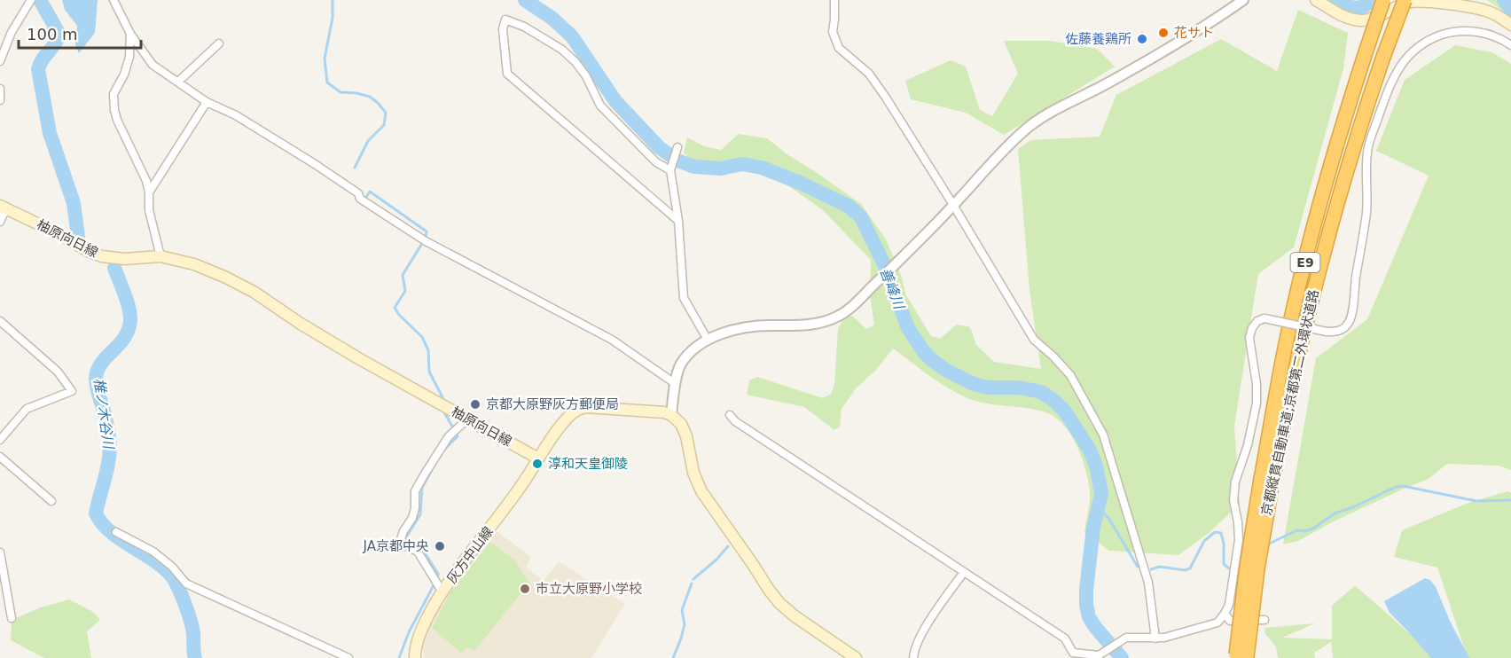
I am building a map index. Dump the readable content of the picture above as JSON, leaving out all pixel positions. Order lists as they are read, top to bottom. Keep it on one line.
{"streets":{"highway":["E9","京都縦貫自動車道;京都第二外環状道路"],"main road":["柚原向日線","灰方中山線"]},"crossings":[["柚原向日線","灰方中山線"]],"water":["善峰川","椎ノ木谷川"],"places":["花サト","佐藤養鶏所","京都大原野灰方郵便局","淳和天皇御陵","JA京都中央","市立大原野小学校"],"scale_bar":"100 m"}
